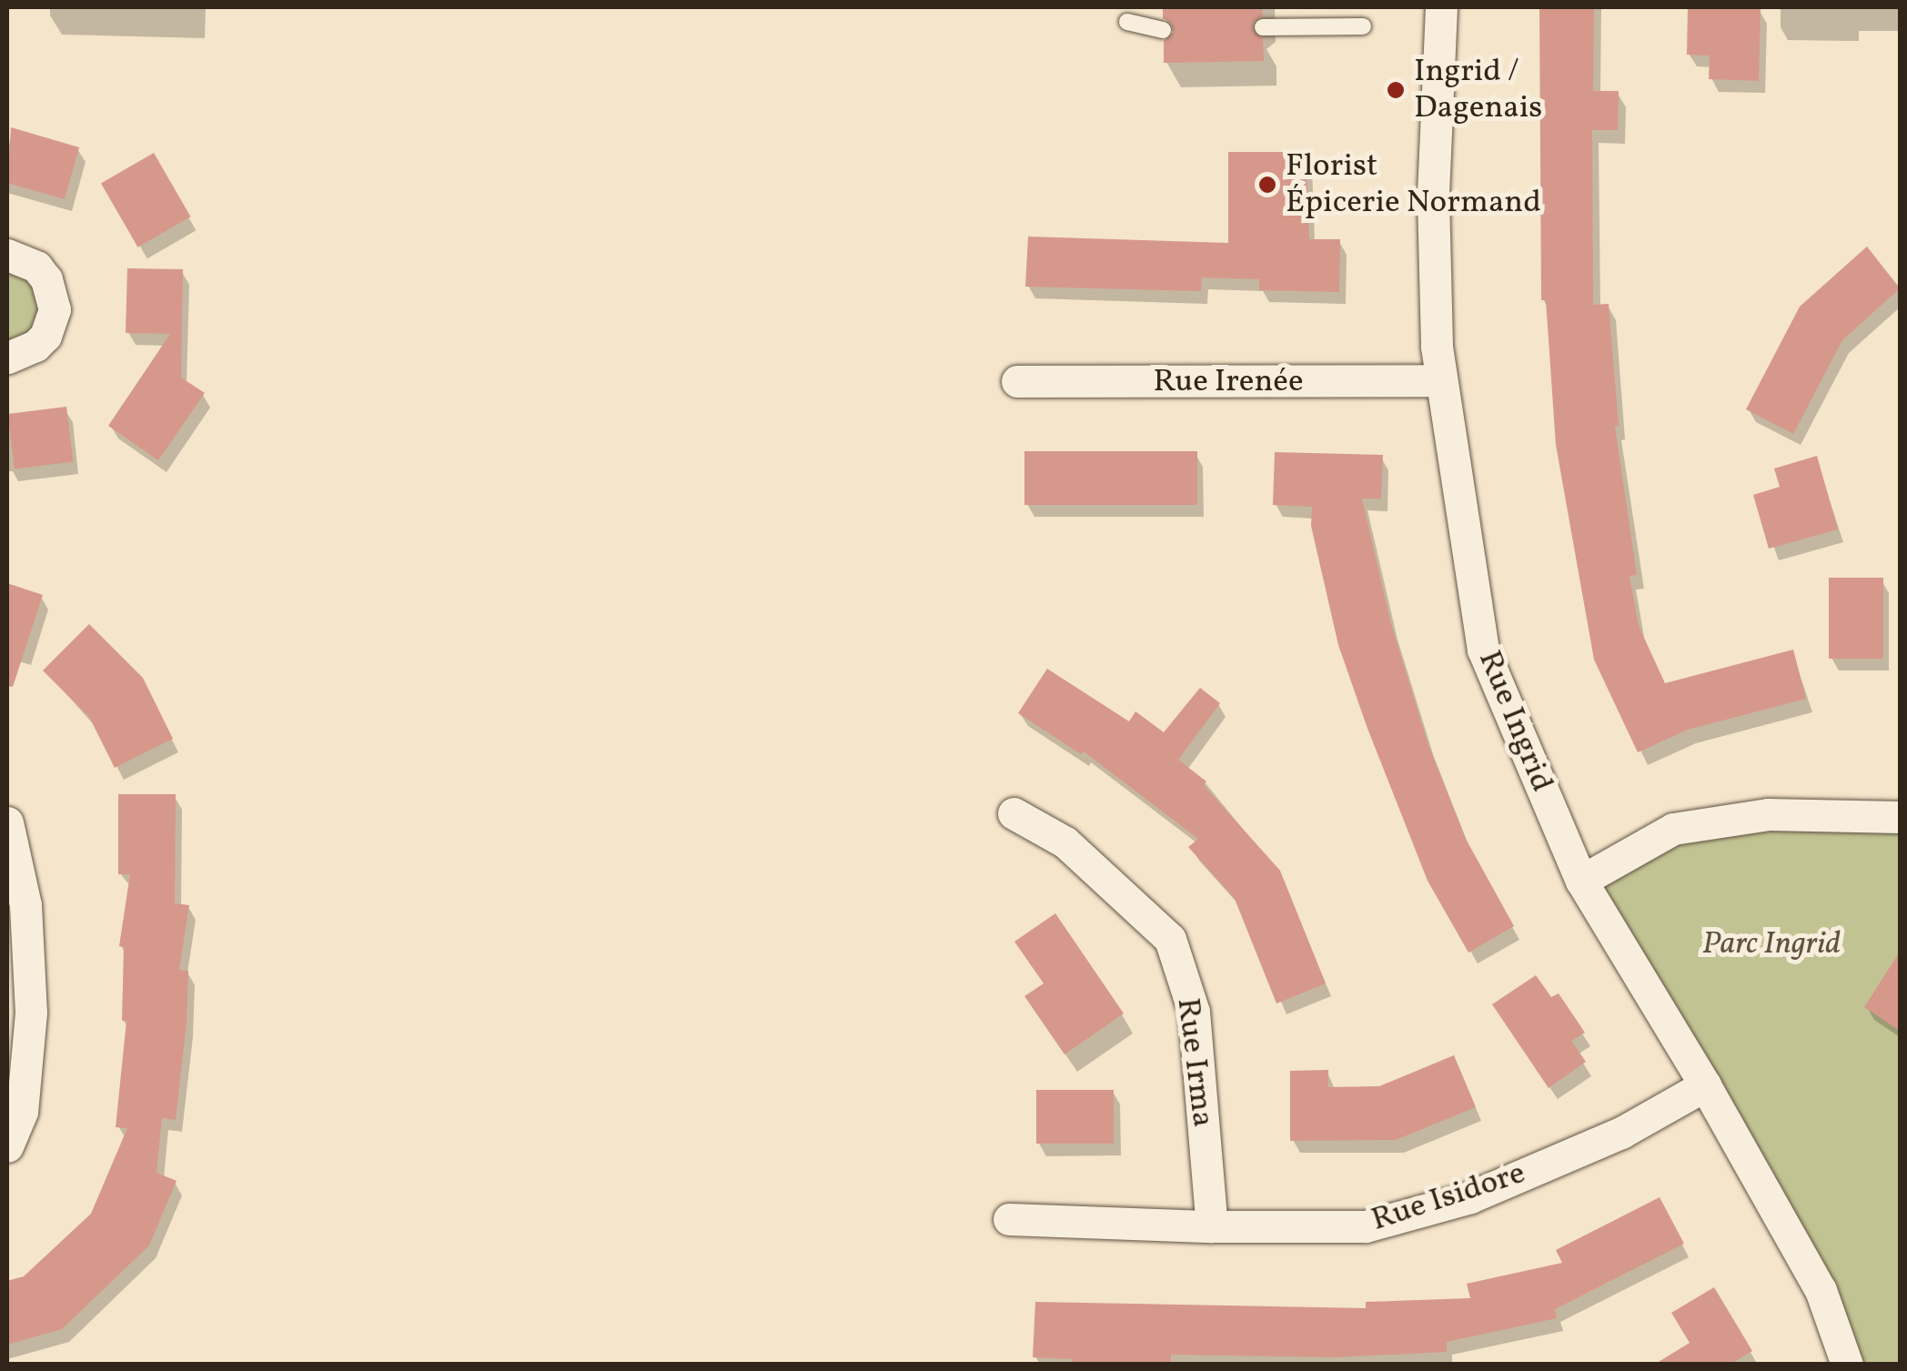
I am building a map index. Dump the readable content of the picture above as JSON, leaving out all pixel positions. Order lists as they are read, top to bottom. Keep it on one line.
{"streets":{"street":["Rue Irenée","Rue Ingrid","Rue Irma","Rue Isidore"]},"crossings":[["Rue Irenée","Rue Ingrid"],["Rue Ingrid","Rue Isidore"],["Rue Irma","Rue Isidore"]],"parks":["Parc Ingrid"],"places":["Ingrid / Dagenais","Florist Épicerie Normand"]}
